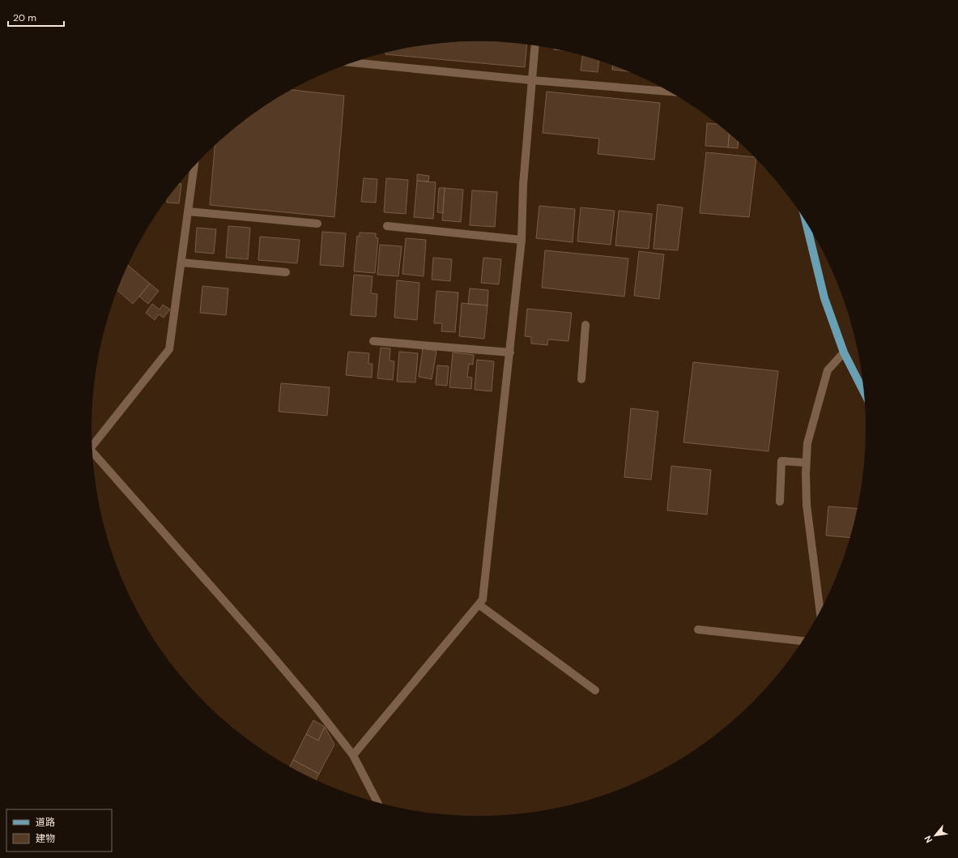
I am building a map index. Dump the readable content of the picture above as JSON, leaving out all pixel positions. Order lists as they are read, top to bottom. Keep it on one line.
{"legend":["道路","建物"],"scale_bar":"20 m","north":"bottom left"}
